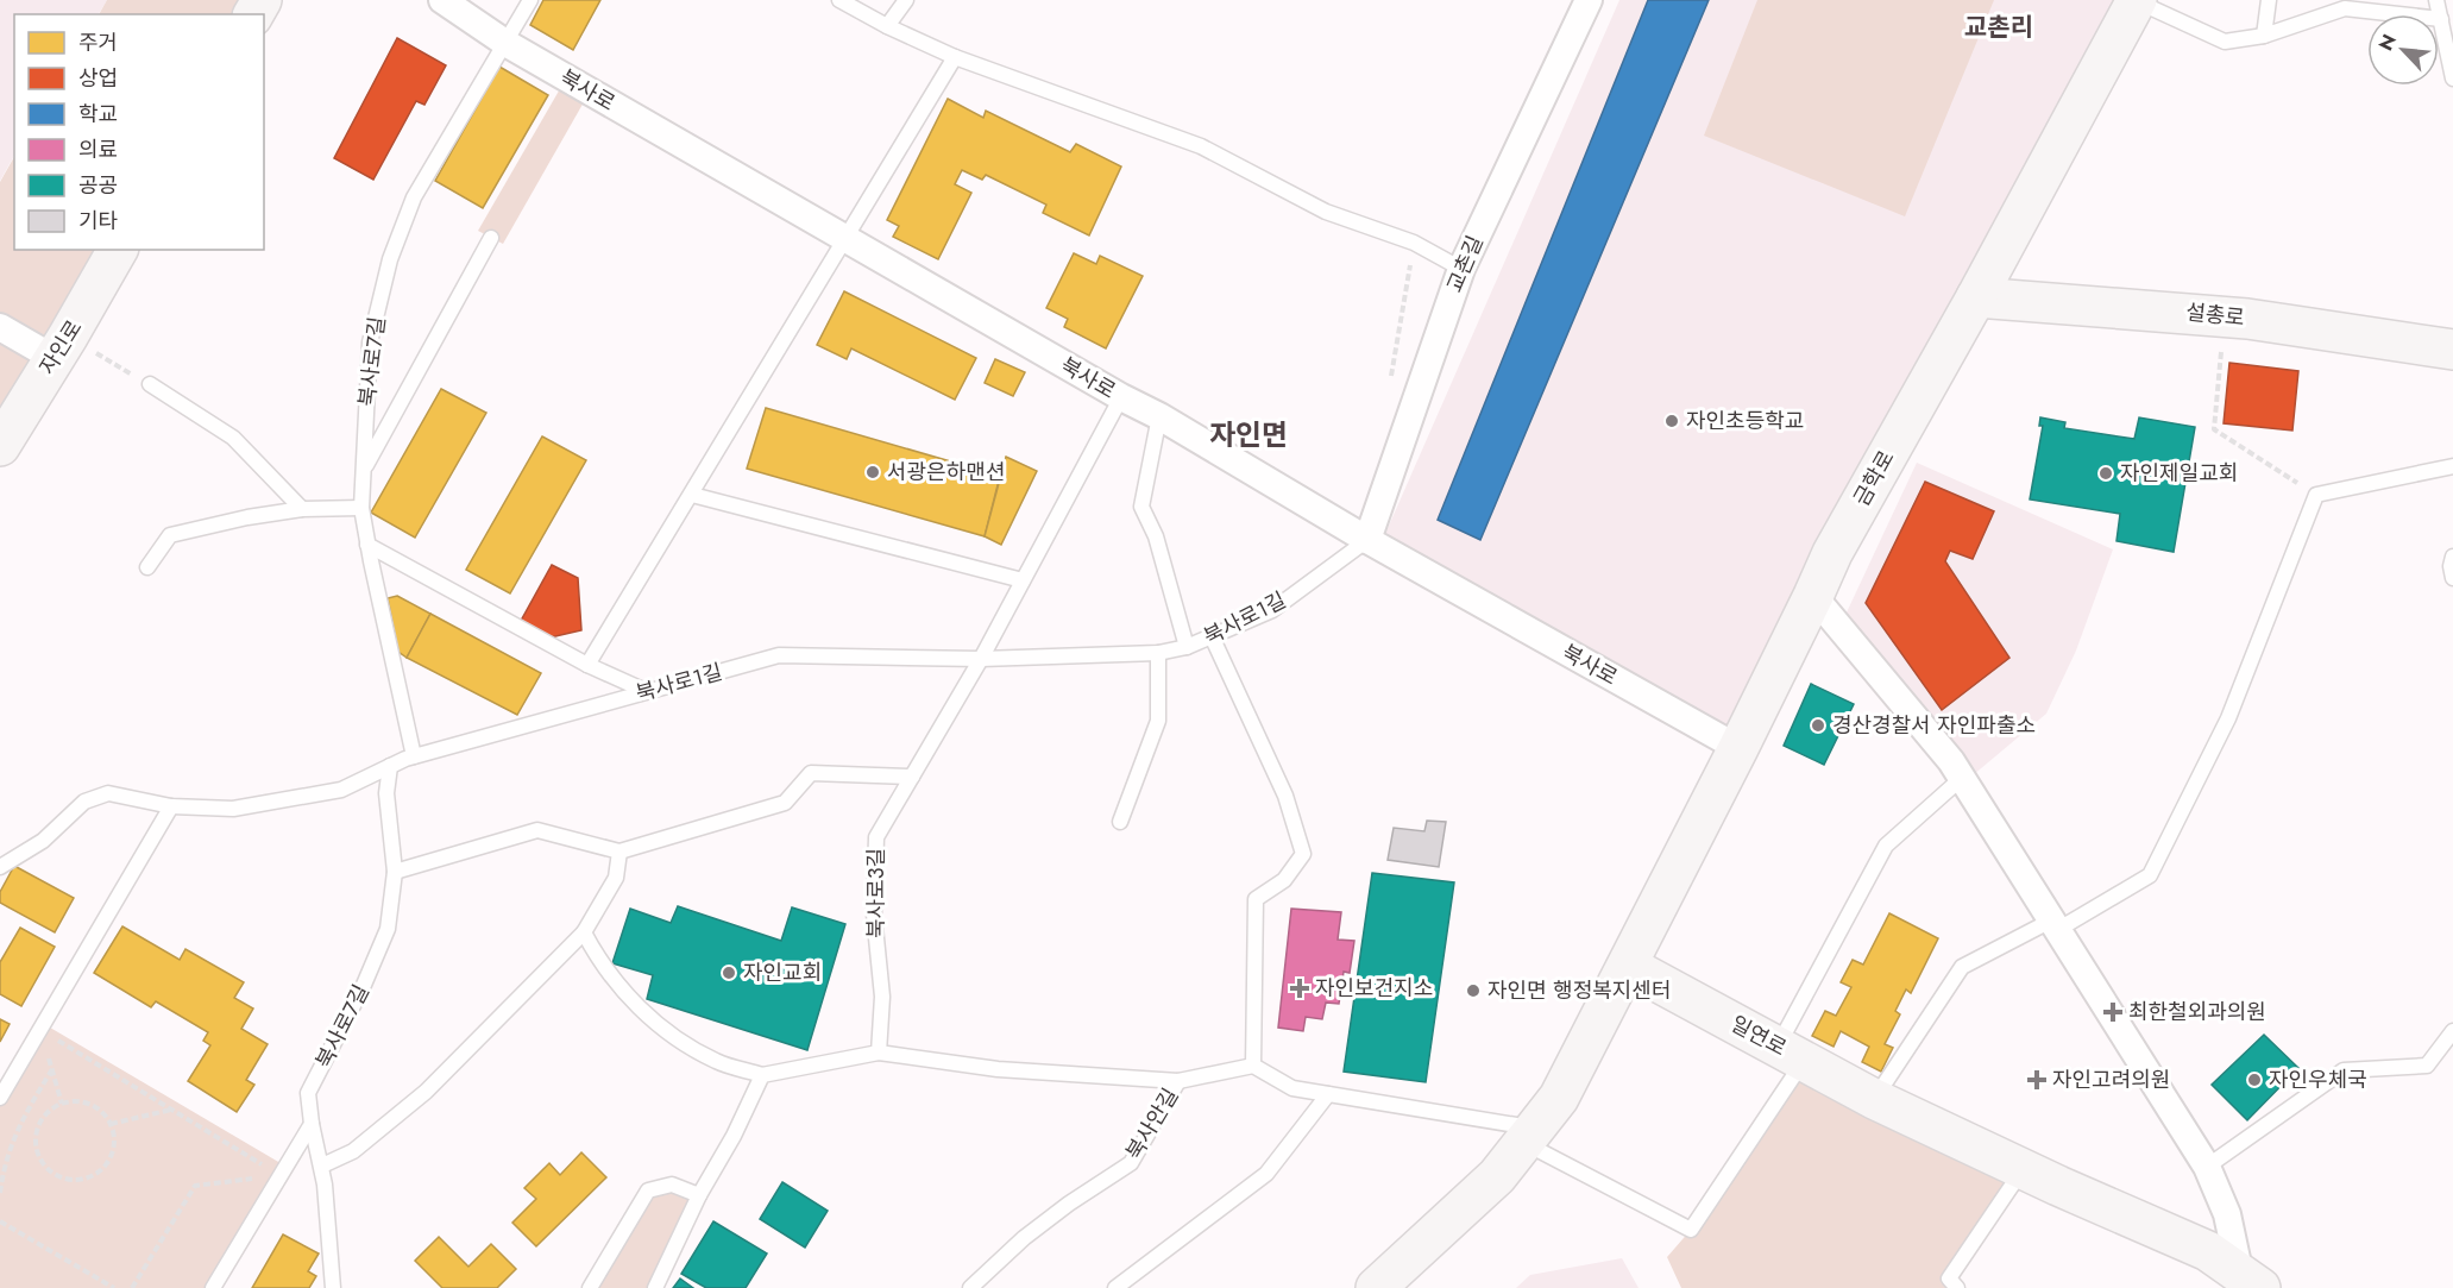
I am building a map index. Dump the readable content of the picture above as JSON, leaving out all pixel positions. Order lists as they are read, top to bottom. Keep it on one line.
{"streets":{"street":["북사로","교촌길","설총로","자인로","금학로","일연로"],"lane":["북사로7길","북사로1길","북사로3길","북사안길"]},"crossings":[["북사로","교촌길"],["북사로","북사로7길"],["북사로","금학로"],["북사로","북사로1길"],["북사로","북사로3길"],["교촌길","북사로1길"],["설총로","금학로"],["북사로7길","북사로1길"],["금학로","일연로"],["북사로1길","북사로3길"]],"districts":["교촌리","자인면"],"places":{"other":["자인초등학교","서광은하맨션","자인제일교회","경산경찰서 자인파출소","자인교회","자인면 행정복지센터","자인우체국"],"health":["자인보건지소","최한철외과의원","자인고려의원"]},"legend":["주거","상업","학교","의료","공공","기타"],"north":"top left"}
